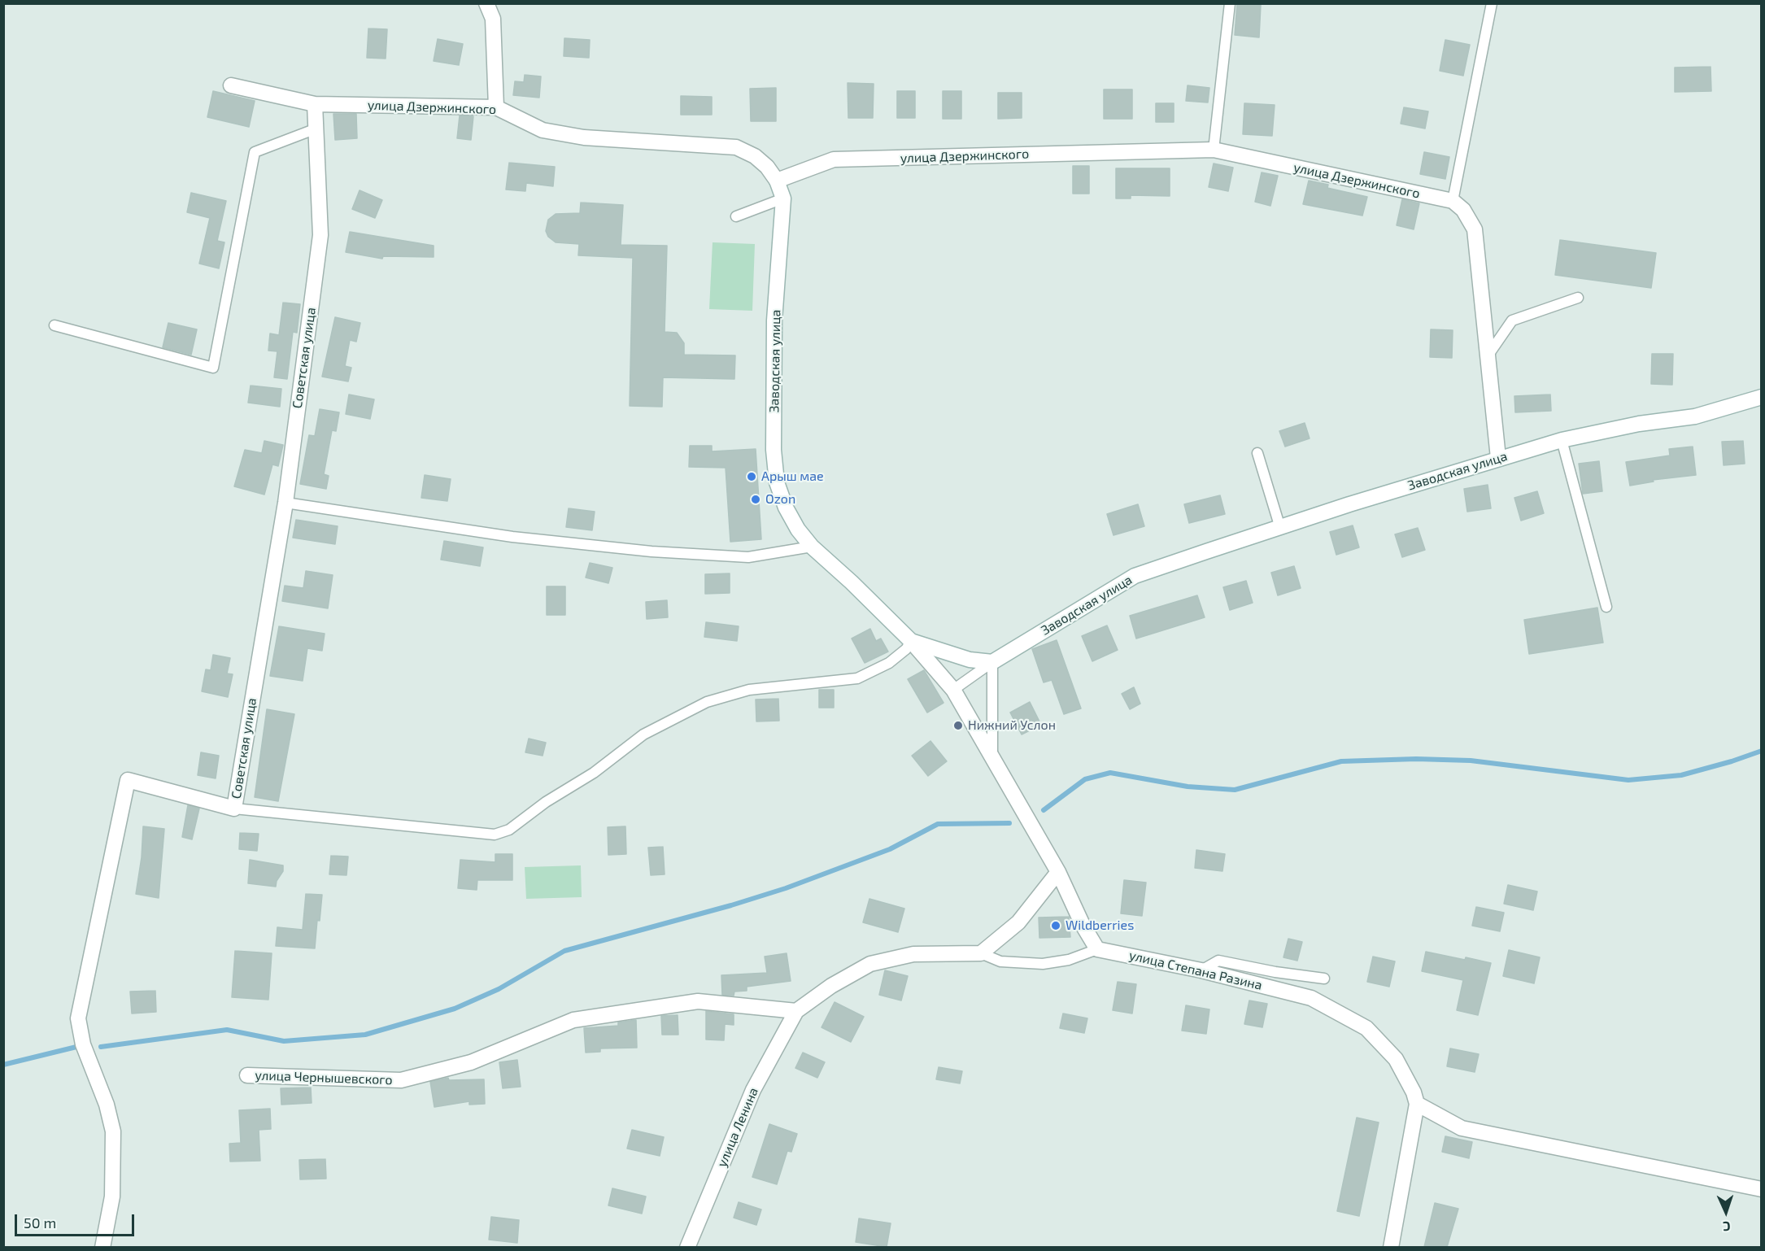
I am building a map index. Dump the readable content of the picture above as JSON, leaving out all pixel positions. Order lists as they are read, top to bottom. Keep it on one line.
{"streets":{"street":["улица Дзержинского","Советская улица","Заводская улица","улица Степана Разина","улица Чернышевского","улица Ленина"]},"crossings":[["улица Дзержинского","Советская улица"],["улица Дзержинского","Заводская улица"],["улица Чернышевского","улица Ленина"]],"places":["Арыш мае","Ozon","Нижний Услон","Wildberries"],"scale_bar":"50 m","north":"bottom"}
